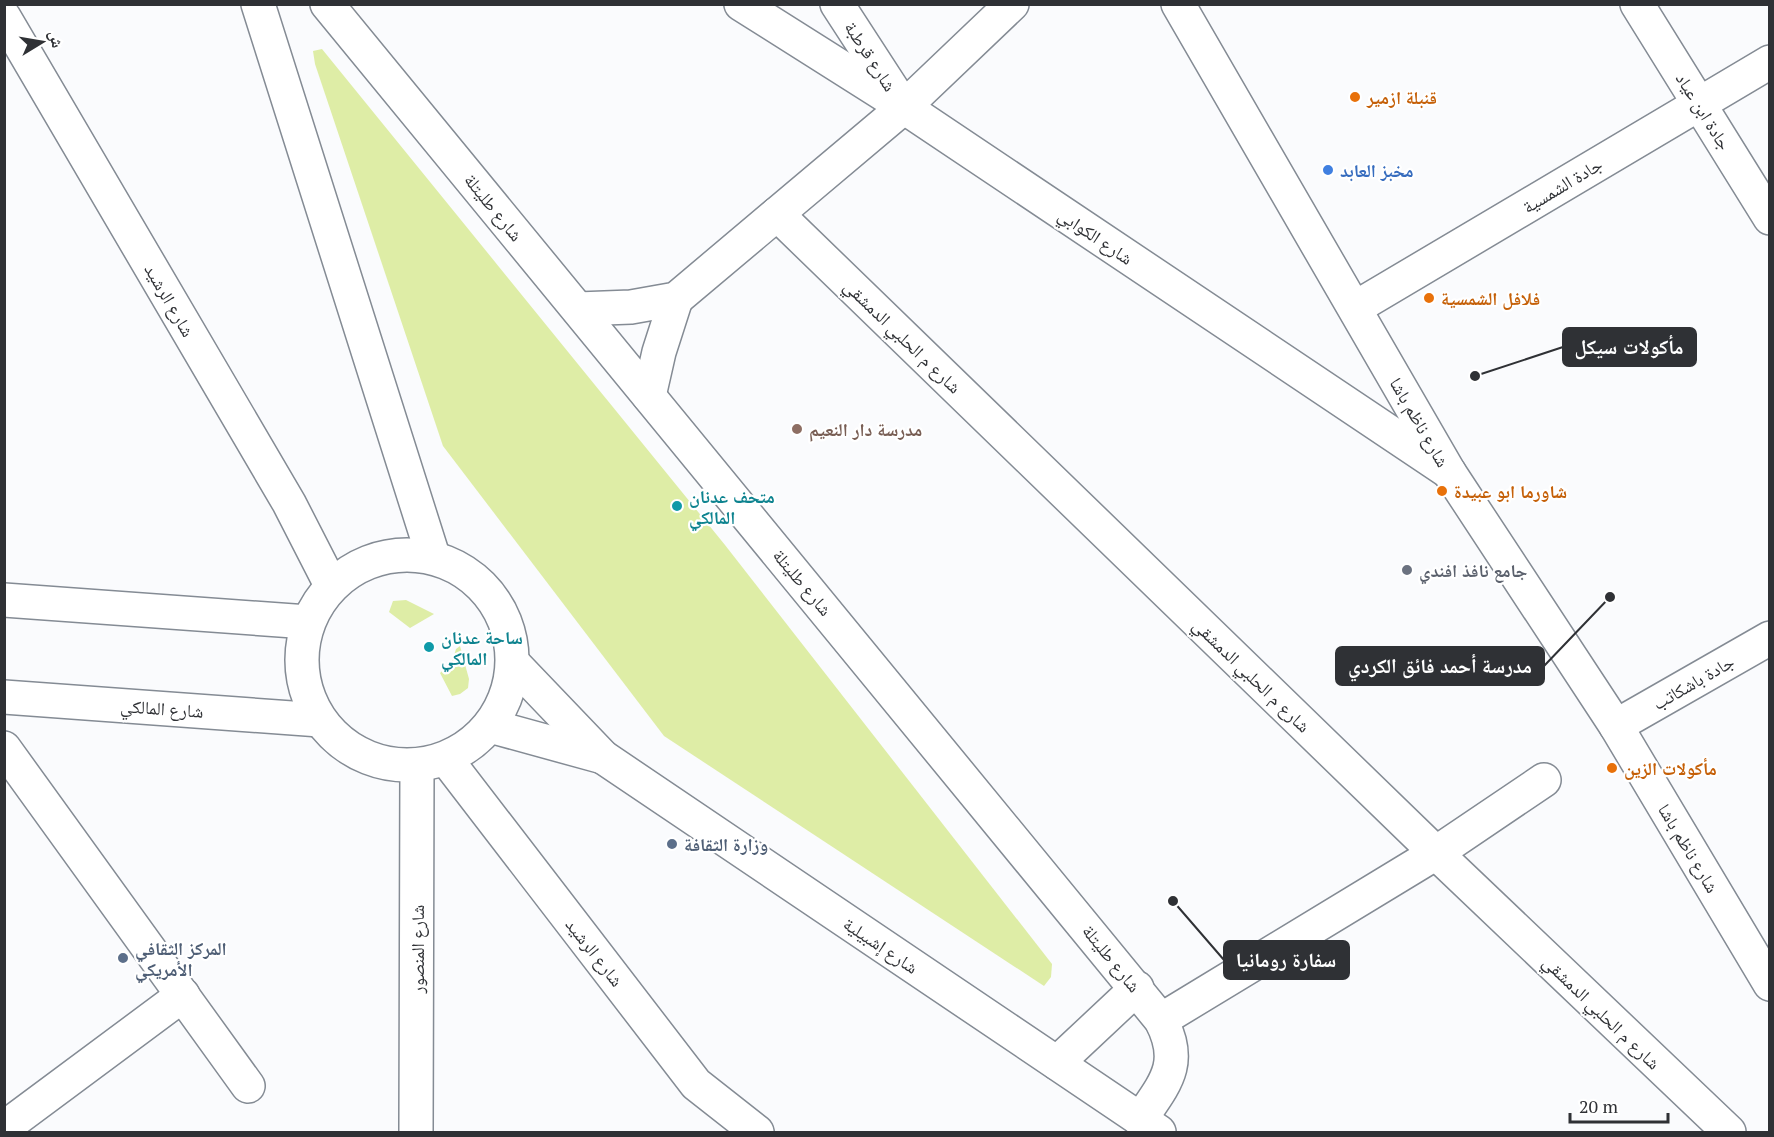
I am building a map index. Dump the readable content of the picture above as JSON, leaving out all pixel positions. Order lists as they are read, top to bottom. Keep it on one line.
{"streets":{"street":["شارع قرطبة","جادة ابن عياد","جادة الشمسية","شارع طليتلة","شارع الكوابي","شارع الرشيد","شارع م الحلبي الدمشقي","شارع ناظم باشا","جادة باشكاتب","شارع المالكي","شارع إشبيلية","شارع المنصور"]},"crossings":[["شارع قرطبة","شارع الكوابي"],["جادة ابن عياد","جادة الشمسية"],["جادة الشمسية","شارع ناظم باشا"],["شارع طليتلة","شارع إشبيلية"],["شارع الكوابي","شارع ناظم باشا"],["شارع الرشيد","شارع المالكي"],["شارع الرشيد","شارع المنصور"],["شارع ناظم باشا","جادة باشكاتب"],["شارع المالكي","شارع المنصور"]],"places":["قنبلة ازمير","مخبز العابد","فلافل الشمسية","مأكولات سيكل","مدرسة دار النعيم","شاورما ابو عبيدة","متحف عدنان المالكي","جامع نافذ افندي","مدرسة أحمد فائق الكردي","ساحة عدنان المالكي","مأكولات الزين","وزارة الثقافة","سفارة رومانيا","المركز الثقافي الأمريكي"],"scale_bar":"20 m","north":"right"}
